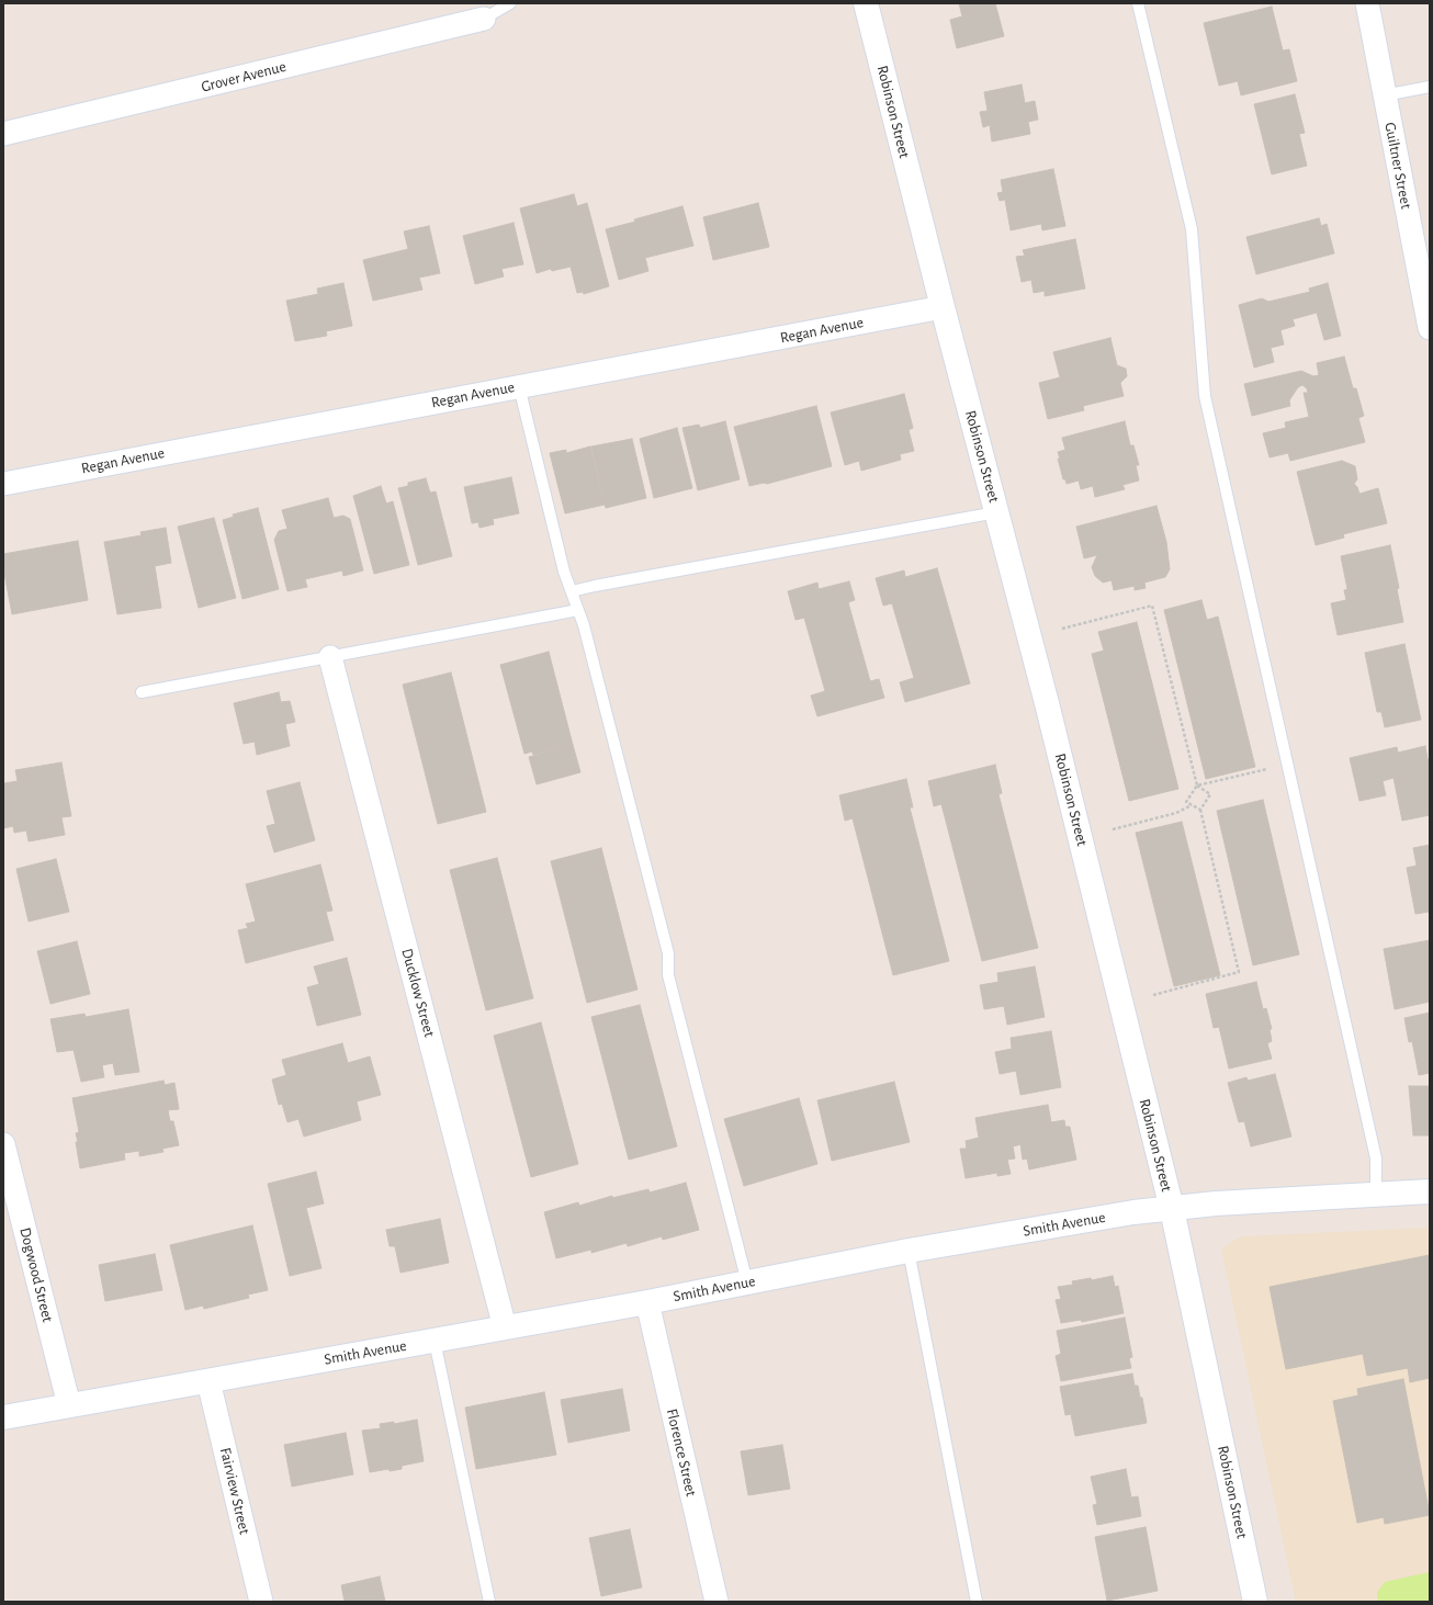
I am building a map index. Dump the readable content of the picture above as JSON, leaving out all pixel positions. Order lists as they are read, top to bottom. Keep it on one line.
{"streets":{"street":["Grover Avenue","Robinson Street","Guiltner Street","Regan Avenue","Ducklow Street","Smith Avenue","Dogwood Street","Florence Street","Fairview Street"]},"crossings":[["Robinson Street","Regan Avenue"],["Robinson Street","Smith Avenue"],["Ducklow Street","Smith Avenue"],["Smith Avenue","Dogwood Street"],["Smith Avenue","Florence Street"],["Smith Avenue","Fairview Street"]]}
